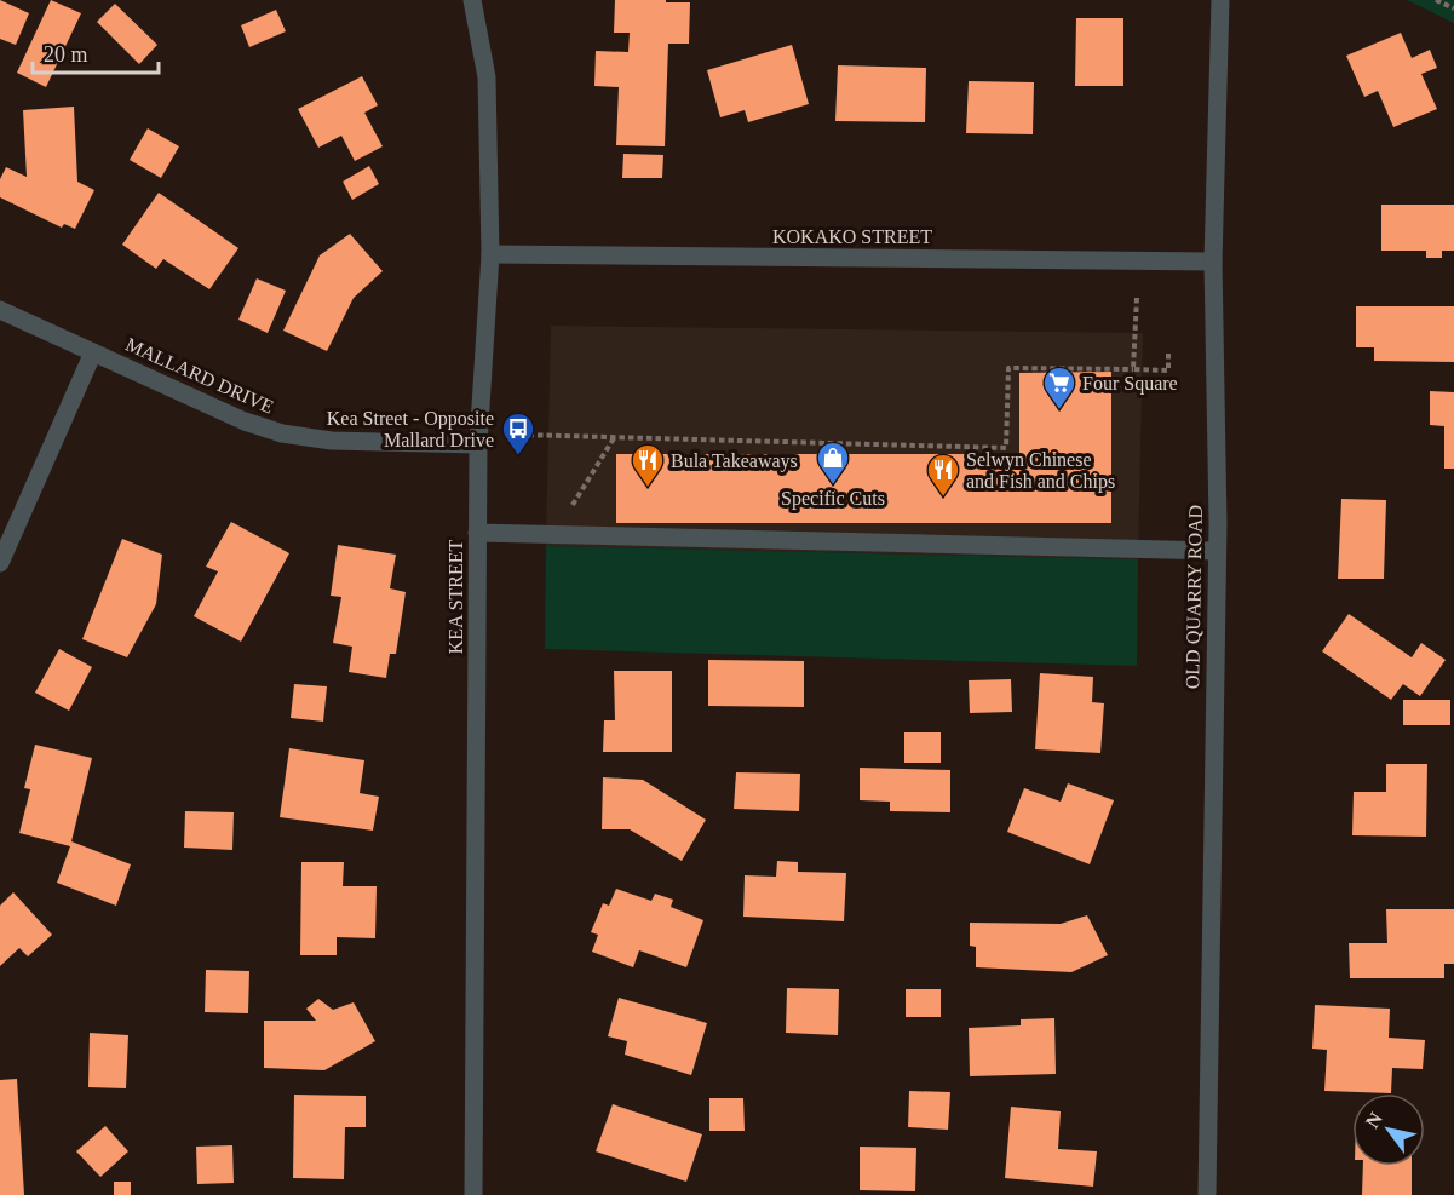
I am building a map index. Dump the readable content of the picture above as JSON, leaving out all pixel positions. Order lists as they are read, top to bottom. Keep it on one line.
{"streets":{"street":["KOKAKO STREET","MALLARD DRIVE","KEA STREET","OLD QUARRY ROAD"]},"crossings":[["KOKAKO STREET","KEA STREET"],["KOKAKO STREET","OLD QUARRY ROAD"],["MALLARD DRIVE","KEA STREET"]],"places":{"supermarket":["Four Square"],"bus stop":["Kea Street - Opposite Mallard Drive"],"shop":["Specific Cuts"],"restaurant":["Bula Takeaways","Selwyn Chinese and Fish and Chips"]},"scale_bar":"20 m","north":"top left"}
